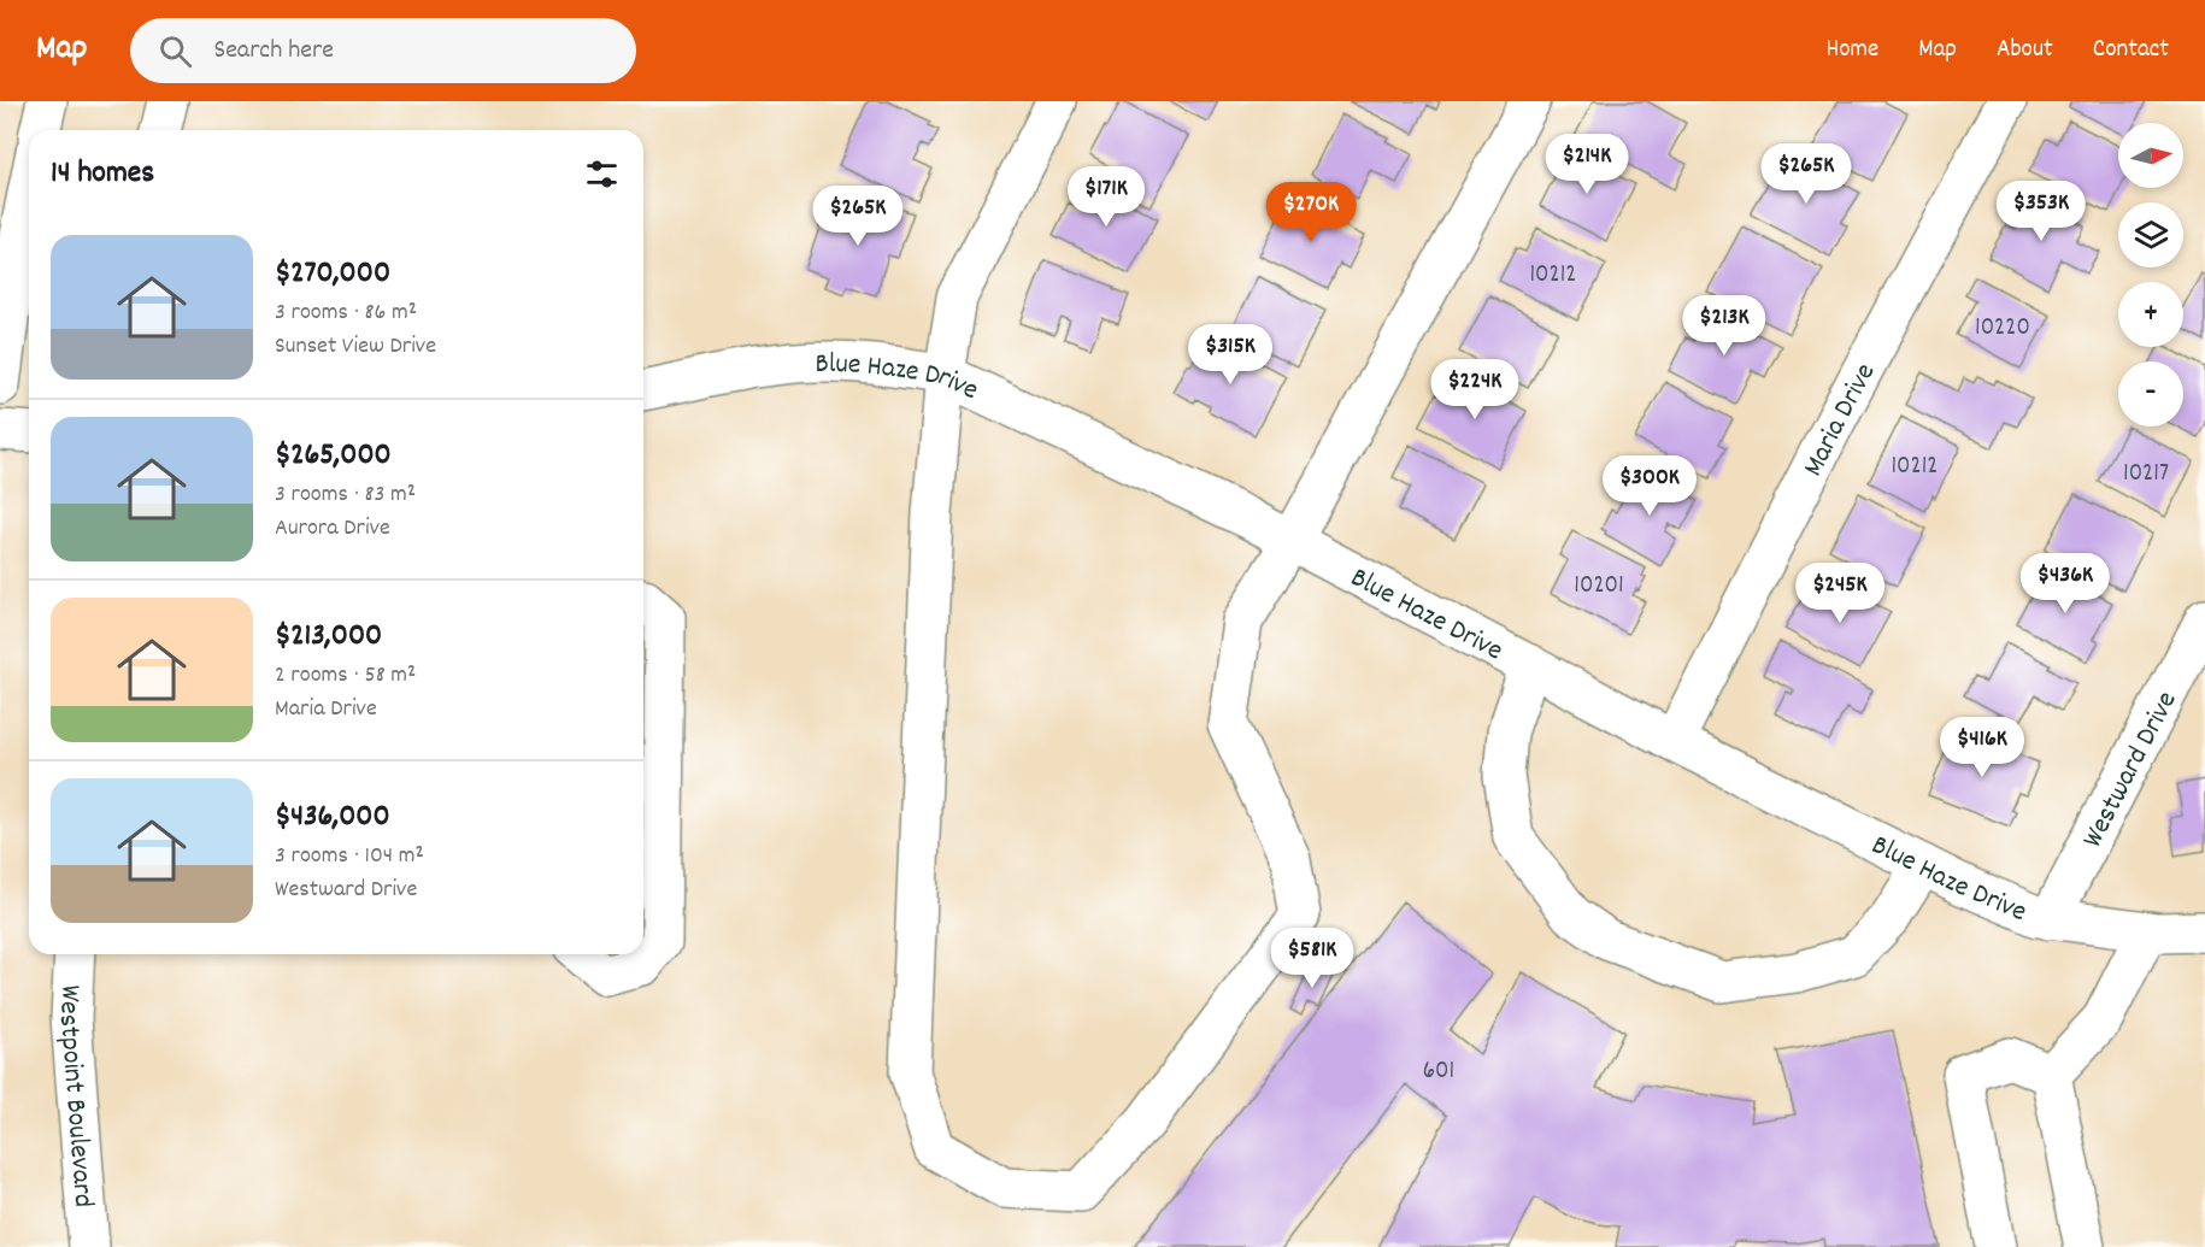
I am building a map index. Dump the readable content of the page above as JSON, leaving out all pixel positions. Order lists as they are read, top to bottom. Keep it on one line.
{"streets":{"street":["Blue Haze Drive","Maria Drive","Westward Drive","Westpoint Boulevard"]},"crossings":[["Blue Haze Drive","Maria Drive"],["Blue Haze Drive","Westward Drive"]],"house_numbers":["10212","10220","10212","10217","10201","601"],"north":"right","page":{"header":"Map","search":"Search here","nav":["Home","Map","About","Contact"],"map_buttons":["+","−"],"heading":"14 homes","price":["$214K","$265K","$171K","$353K","$270K","$265K","$213K","$315K","$224K","$300K","$436K","$245K","$416K","$581K"],"list":[{"name":"$270,000","note":"3 rooms · 86 m² · Sunset View Drive"},{"name":"$265,000","note":"3 rooms · 83 m² · Aurora Drive"},{"name":"$213,000","note":"2 rooms · 58 m² · Maria Drive"},{"name":"$436,000","note":"3 rooms · 104 m² · Westward Drive"}]}}
